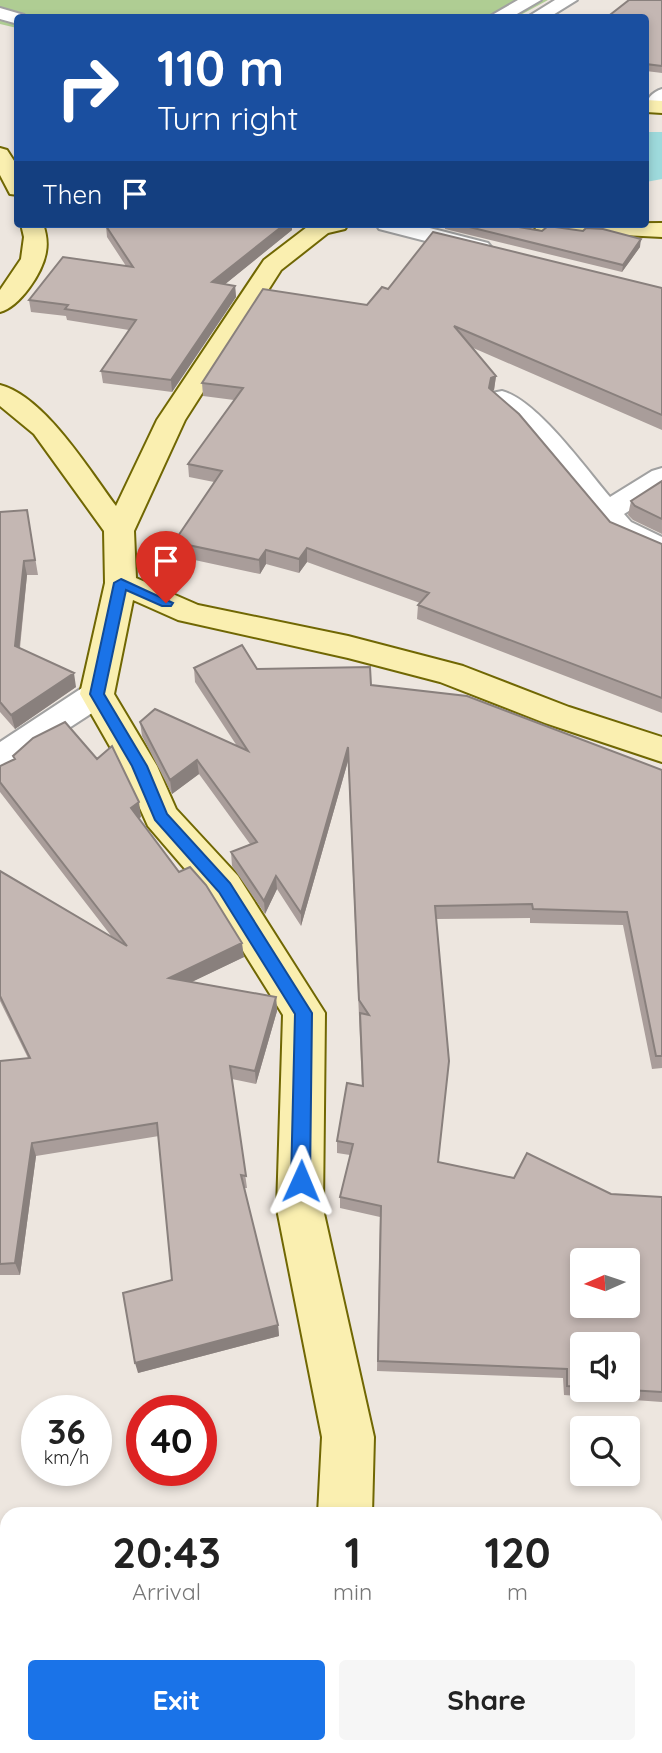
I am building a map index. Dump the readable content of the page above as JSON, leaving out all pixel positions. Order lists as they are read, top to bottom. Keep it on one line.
{"north":"left","page":{"turn":["110 m","Turn right"],"then":"Then","speed":"36 km/h","limit":"40","eta":["20:43","Arrival","1","min","120","m"],"buttons":["Exit","Share"]}}
